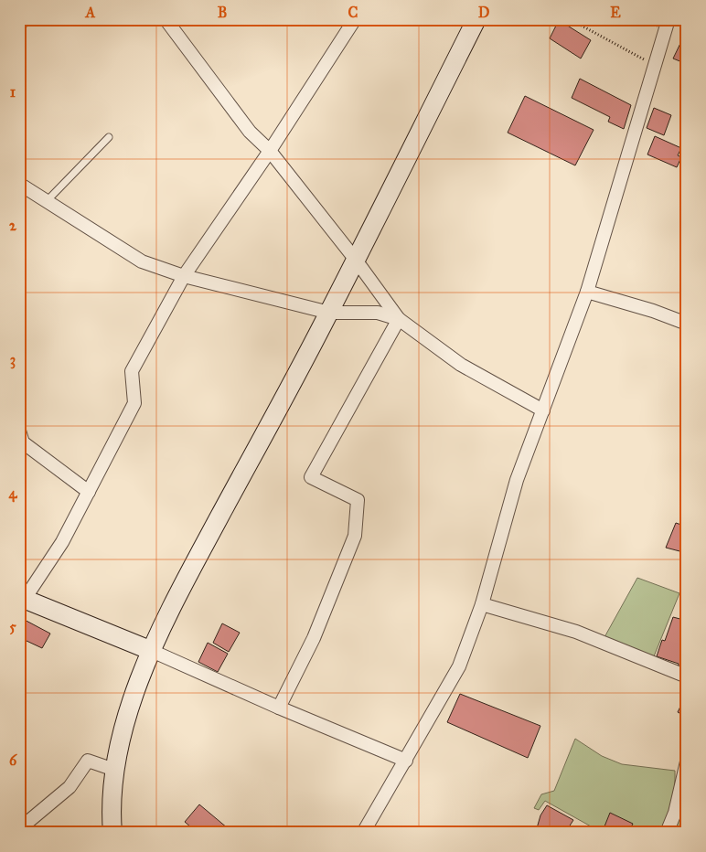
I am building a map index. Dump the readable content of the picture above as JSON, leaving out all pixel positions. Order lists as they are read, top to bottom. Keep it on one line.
{"grid":{"columns":["A","B","C","D","E"],"rows":["1","2","3","4","5","6"]}}
